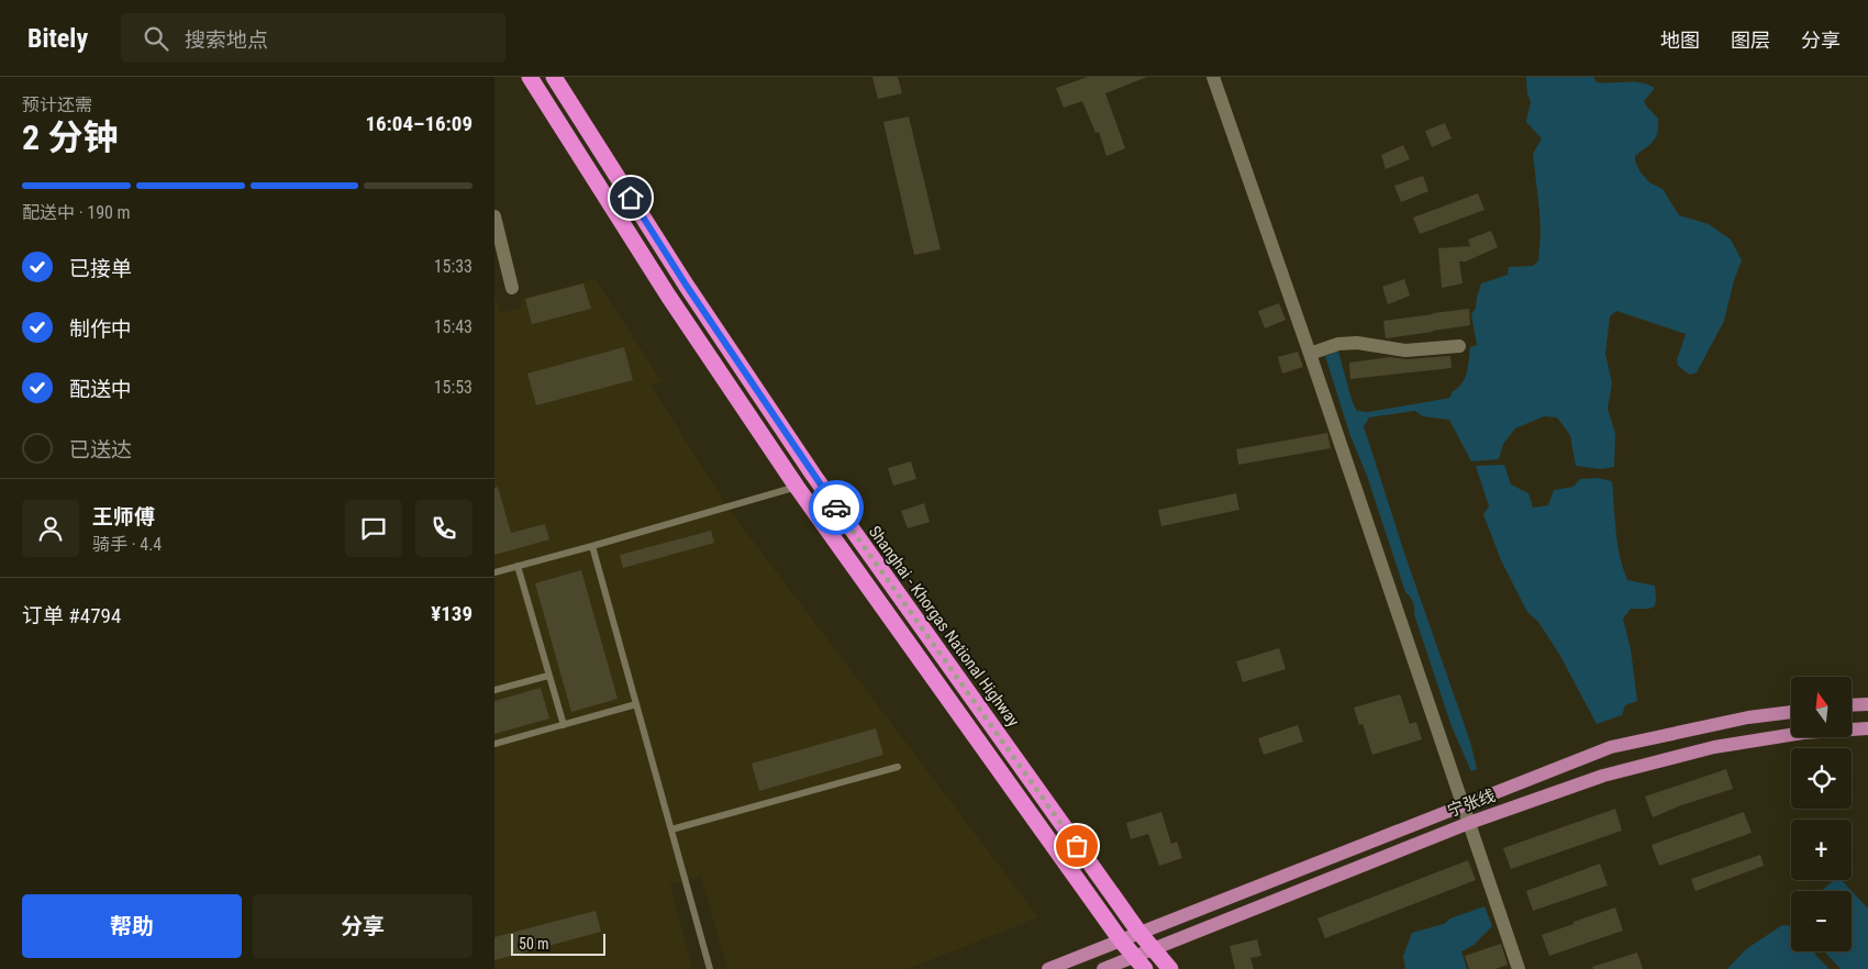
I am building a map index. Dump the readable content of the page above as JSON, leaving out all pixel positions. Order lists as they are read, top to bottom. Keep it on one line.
{"streets":{"highway":["Shanghai - Khorgas National Highway"],"main road":["宁张线"]},"crossings":[["Shanghai - Khorgas National Highway","宁张线"]],"scale_bar":"50 m","north":"top","page":{"header":"Bitely","search":"搜索地点","nav":["地图","图层","分享"],"heading":["2 分钟","预计还需","16:04–16:09"],"panel":["王师傅","骑手 · 4.4","订单 #4794","¥139"],"bar":"配送中 · 190 m","list":[["已接单","15:33"],["制作中","15:43"],["配送中","15:53"],"已送达"],"map_buttons":["+","−"],"buttons":["帮助","分享"],"scale":"50 m"}}
